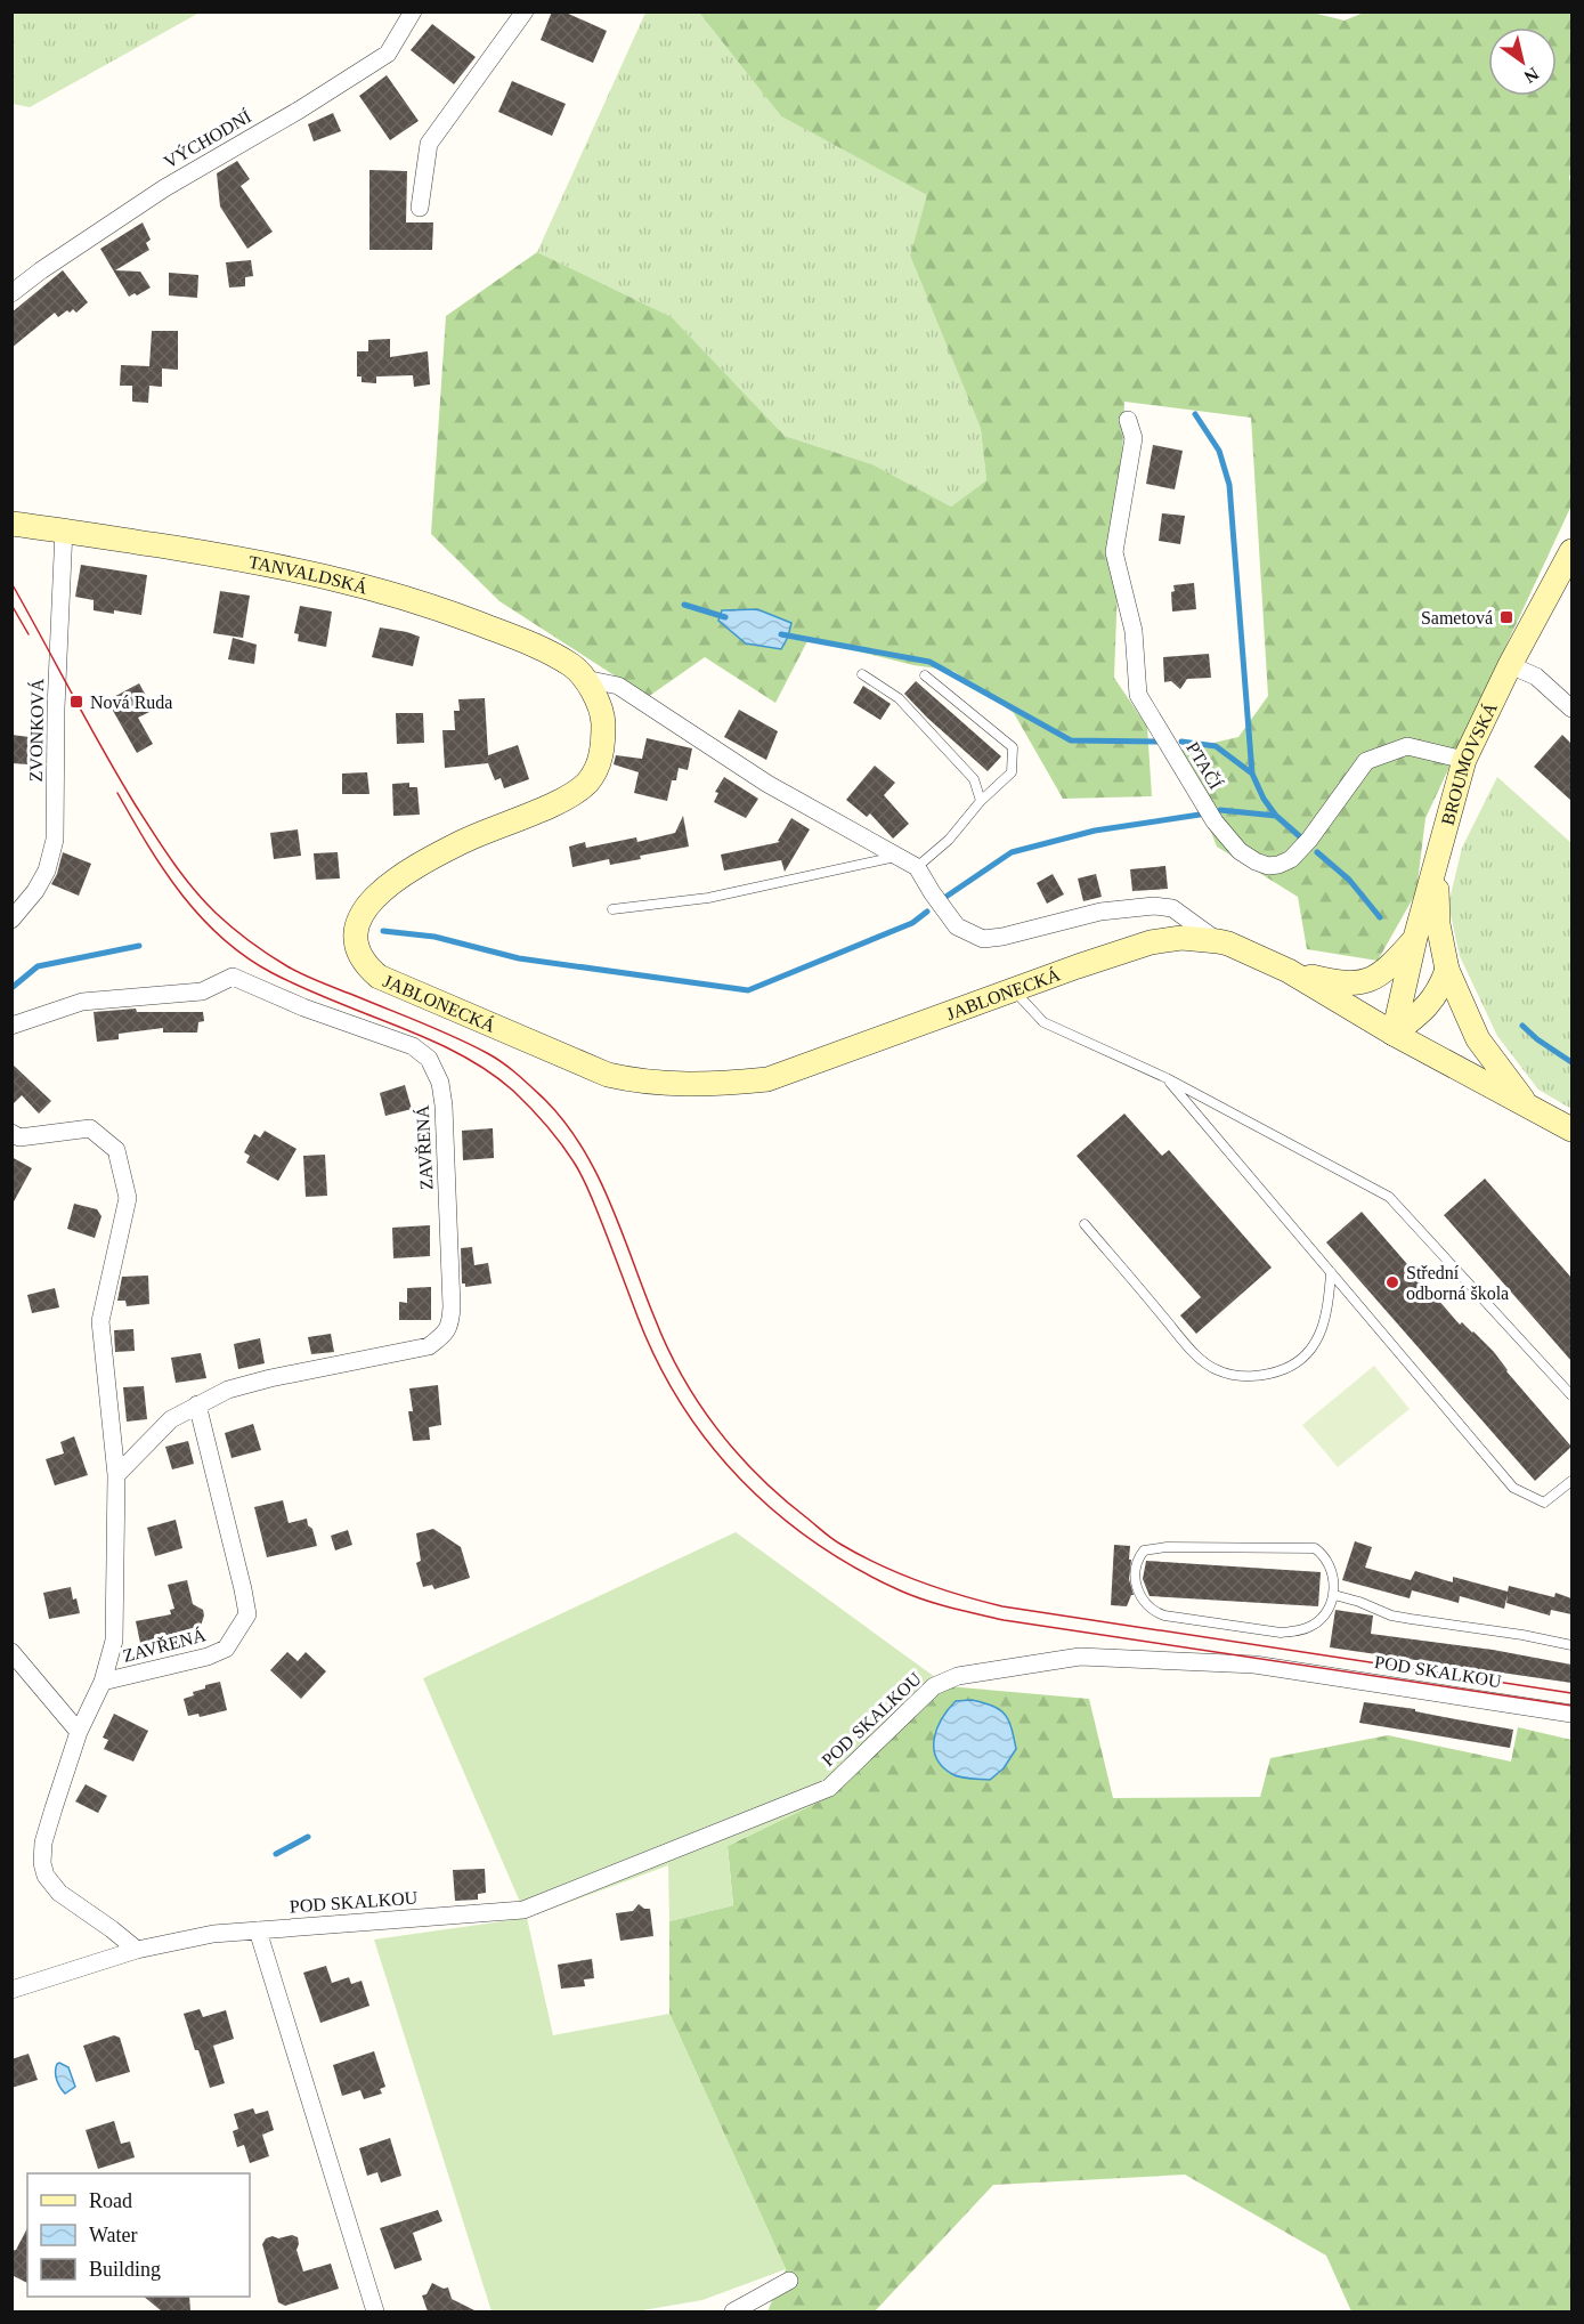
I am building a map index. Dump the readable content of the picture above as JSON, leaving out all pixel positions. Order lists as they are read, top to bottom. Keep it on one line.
{"streets":{"main road":["TANVALDSKÁ","BROUMOVSKÁ","JABLONECKÁ"],"street":["VÝCHODNÍ","ZVONKOVÁ","PTAČÍ","ZAVŘENÁ","POD SKALKOU"]},"crossings":[["TANVALDSKÁ","ZVONKOVÁ"],["TANVALDSKÁ","JABLONECKÁ"],["BROUMOVSKÁ","PTAČÍ"],["BROUMOVSKÁ","JABLONECKÁ"],["ZAVŘENÁ","POD SKALKOU"]],"places":{"transit":["Sametová","Nová Ruda"],"other":["Střední odborná škola"]},"legend":["Road","Water","Building"],"north":"bottom right"}
